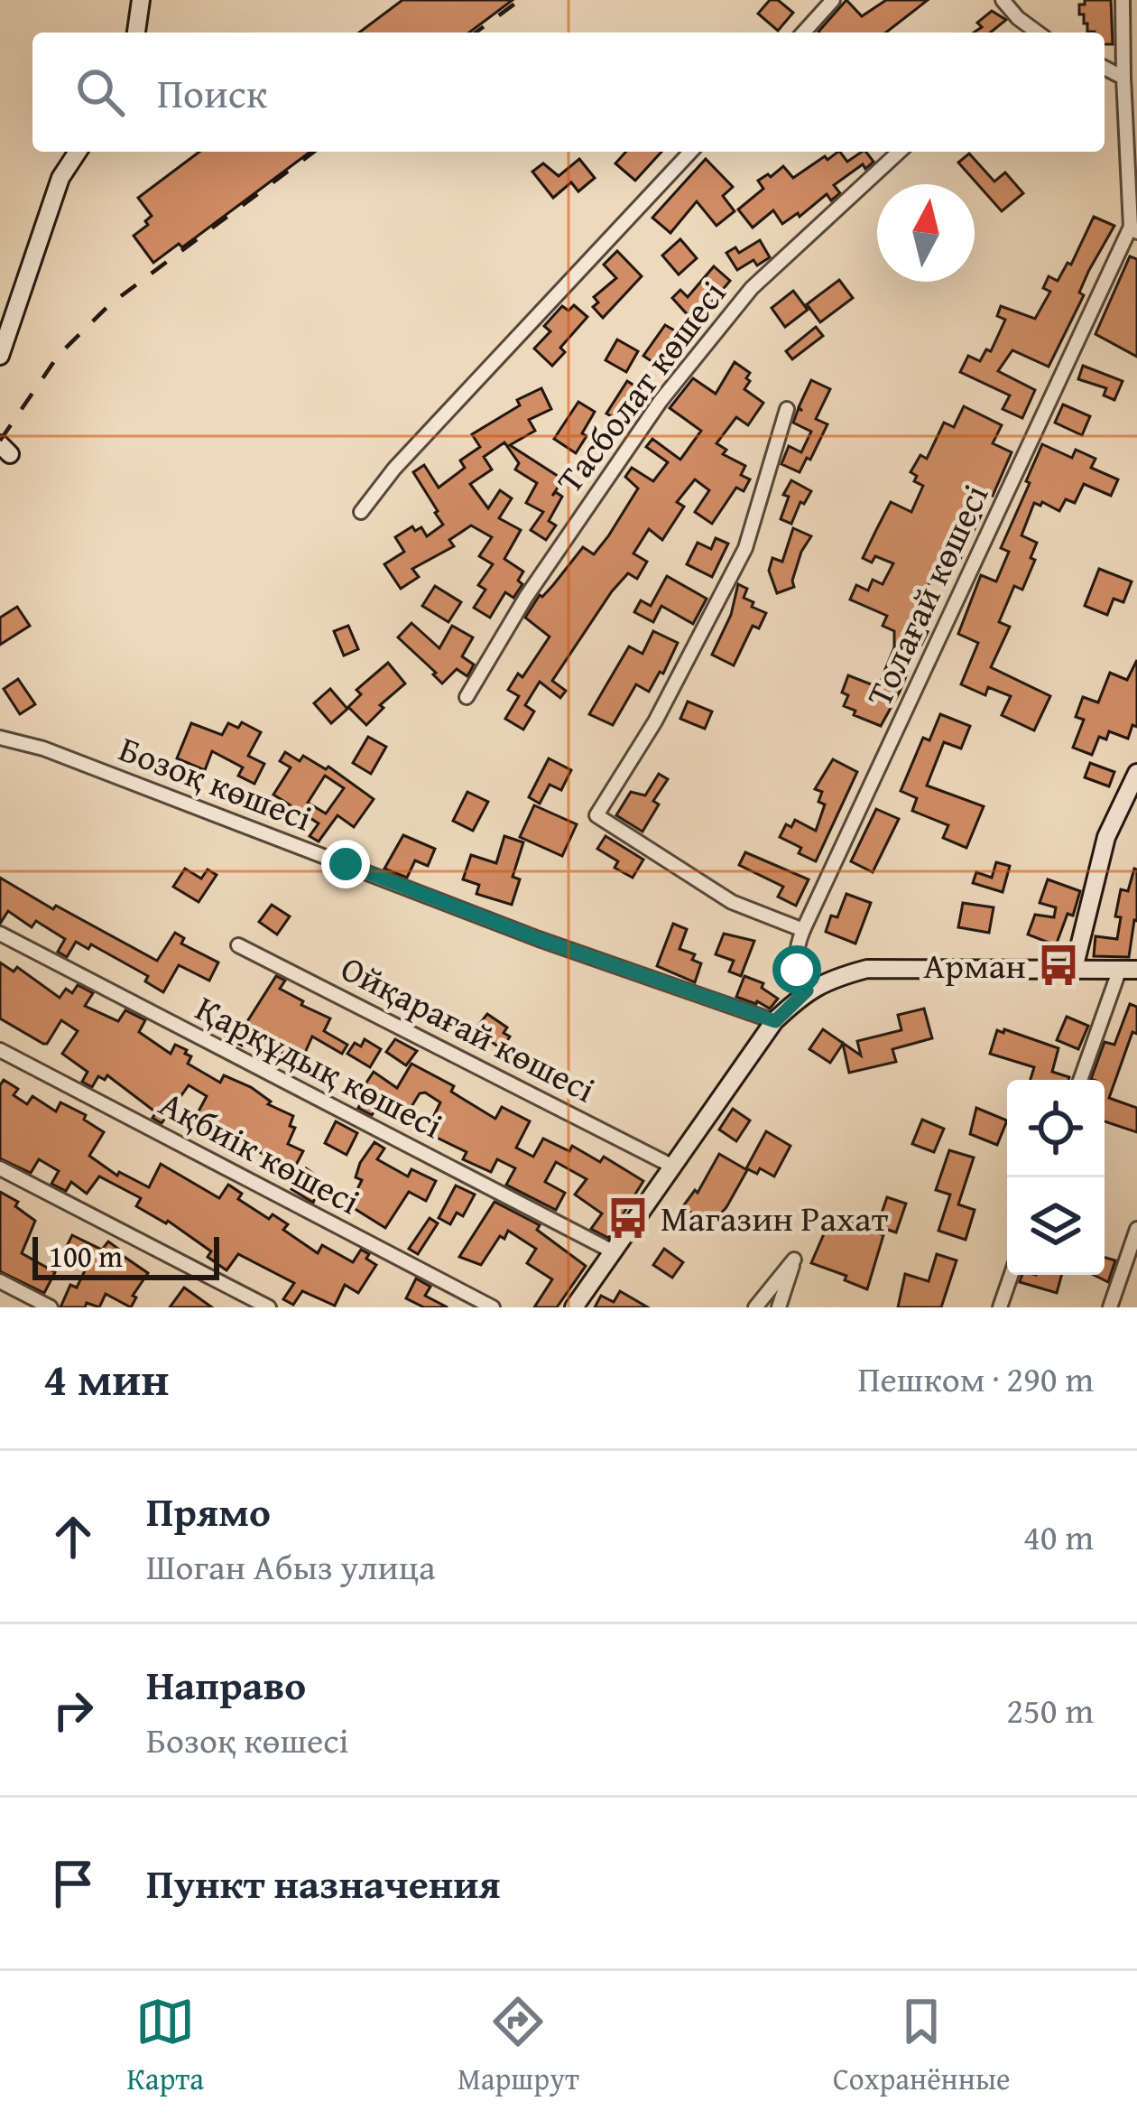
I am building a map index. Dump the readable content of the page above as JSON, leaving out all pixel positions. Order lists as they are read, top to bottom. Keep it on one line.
{"streets":{"street":["Тасболат көшесі","Толағай көшесі","Бозоқ көшесі","Ойқарағай көшесі","Қарқұдық көшесі","Ақбиік көшесі"]},"places":{"bus stop":["Арман","Магазин Рахат"]},"scale_bar":"100 m","north":"top","page":{"search":"Поиск","scale":"100 m","heading":["4 мин","Пешком · 290 m"],"list":[["Прямо","Шоган Абыз улица","40 m"],["Направо","Бозоқ көшесі","250 m"],"Пункт назначения"],"nav":["Карта","Маршрут","Сохранённые"]}}
